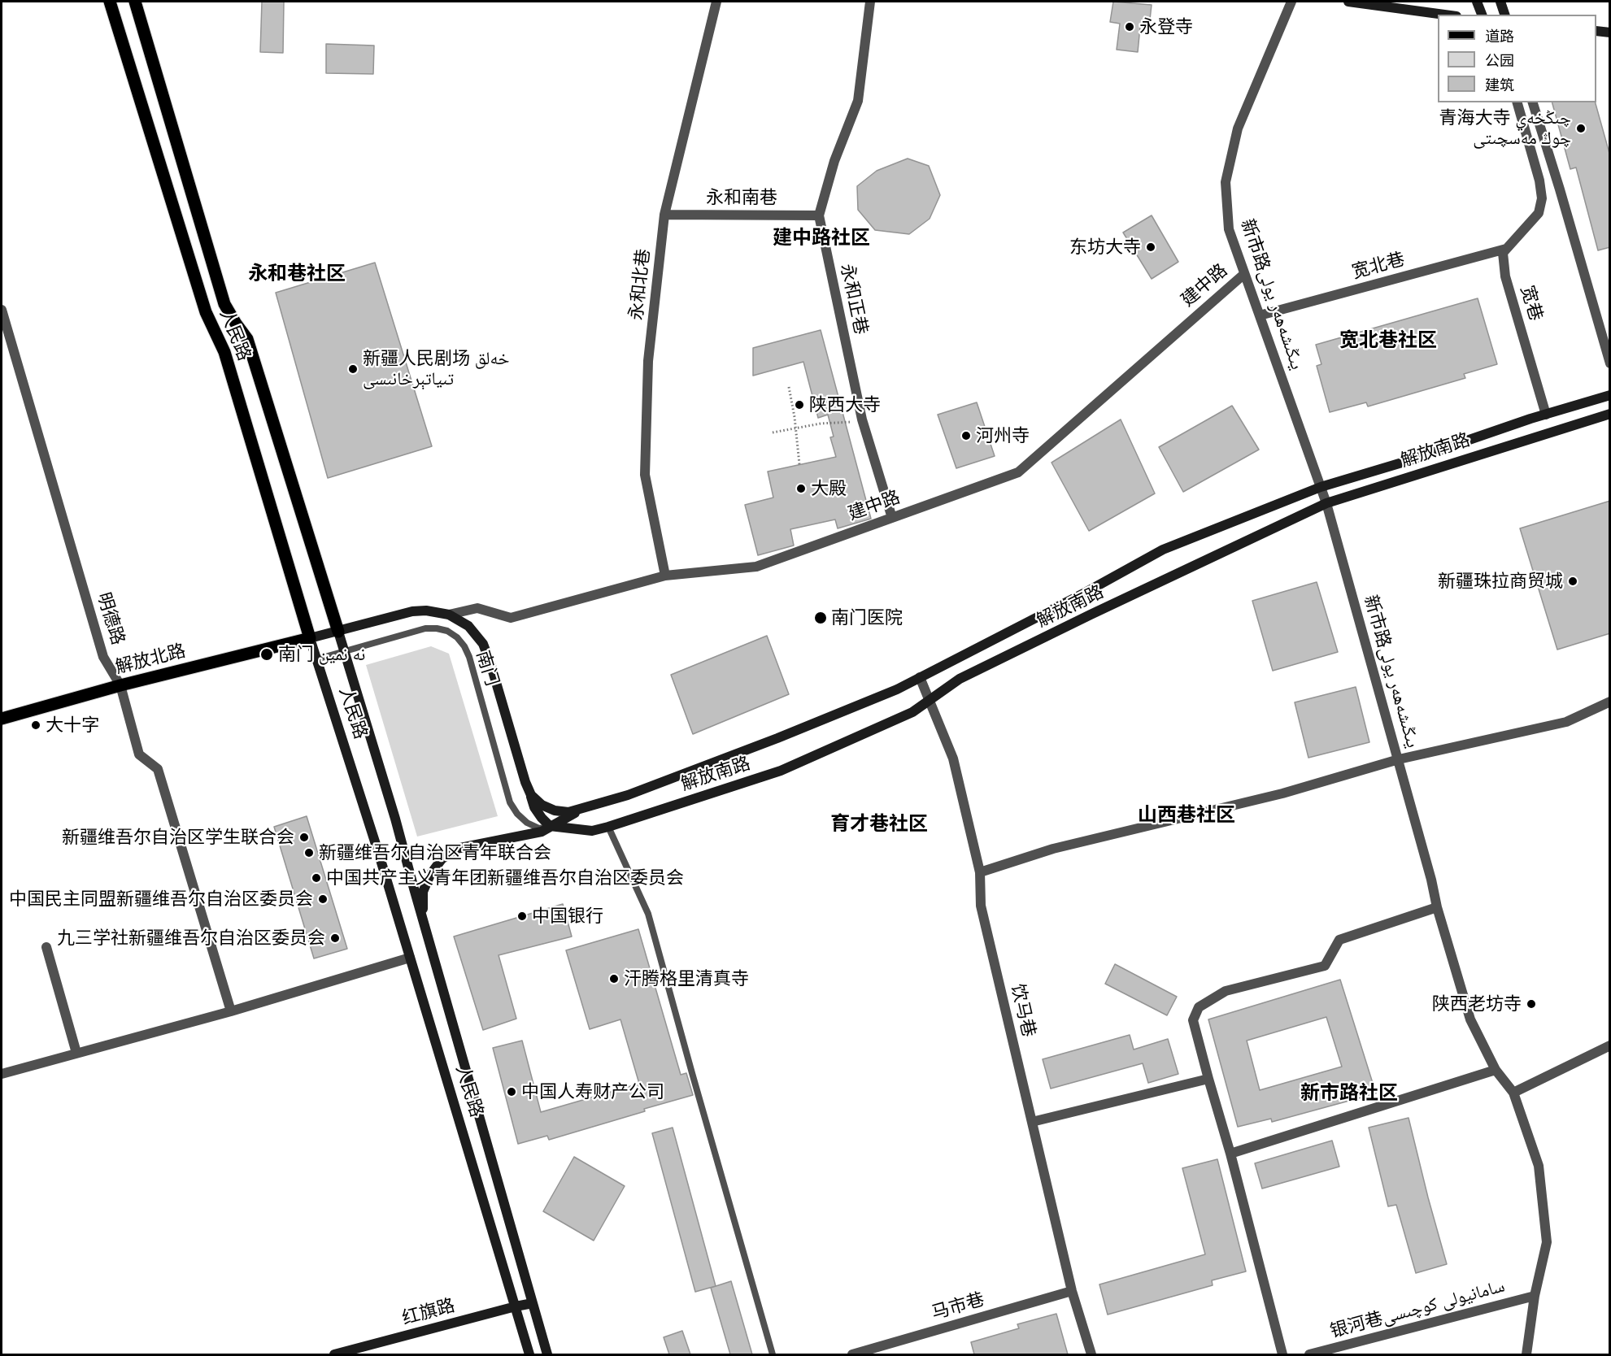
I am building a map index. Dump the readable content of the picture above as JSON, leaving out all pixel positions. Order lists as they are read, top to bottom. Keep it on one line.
{"streets":{"main road":["人民路","解放南路","解放北路","红旗路"],"street":["永和南巷","宽北巷","永和北巷","建中路","新市路يىڭىشەھەر يولى","永和正巷","宽巷","明德路","饮马巷","马市巷","银河巷سامانيولى كوچىسى"],"lane":["南门"]},"crossings":[["永和南巷","永和北巷"],["永和南巷","永和正巷"],["宽北巷","新市路يىڭىشەھەر يولى"],["宽北巷","宽巷"],["永和北巷","建中路"],["建中路","新市路يىڭىشەھەر يولى"],["建中路","永和正巷"],["建中路","解放南路"],["新市路يىڭىشەھەر يولى","解放南路"],["新市路يىڭىشەھەر يولى","银河巷سامانيولى كوچىسى"],["宽巷","解放南路"],["人民路","解放南路"],["人民路","解放北路"],["人民路","南门"],["人民路","红旗路"],["解放南路","解放北路"],["解放南路","南门"],["解放南路","饮马巷"],["明德路","解放北路"],["饮马巷","马市巷"]],"districts":["建中路社区","永和巷社区","宽北巷社区","山西巷社区","育才巷社区","新市路社区"],"places":["永登寺","青海大寺 چىڭخەي چوڭ مەسچىتى","东坊大寺","新疆人民剧场 خەلق تىياتېرخانىسى","陕西大寺","河州寺","大殿","新疆珠拉商贸城","南门医院","南门 نە نمين","大十字","新疆维吾尔自治区学生联合会","新疆维吾尔自治区青年联合会","中国共产主义青年团新疆维吾尔自治区委员会","中国民主同盟新疆维吾尔自治区委员会","中国银行","九三学社新疆维吾尔自治区委员会","汗腾格里清真寺","陕西老坊寺","中国人寿财产公司"],"legend":["道路","公园","建筑"]}
